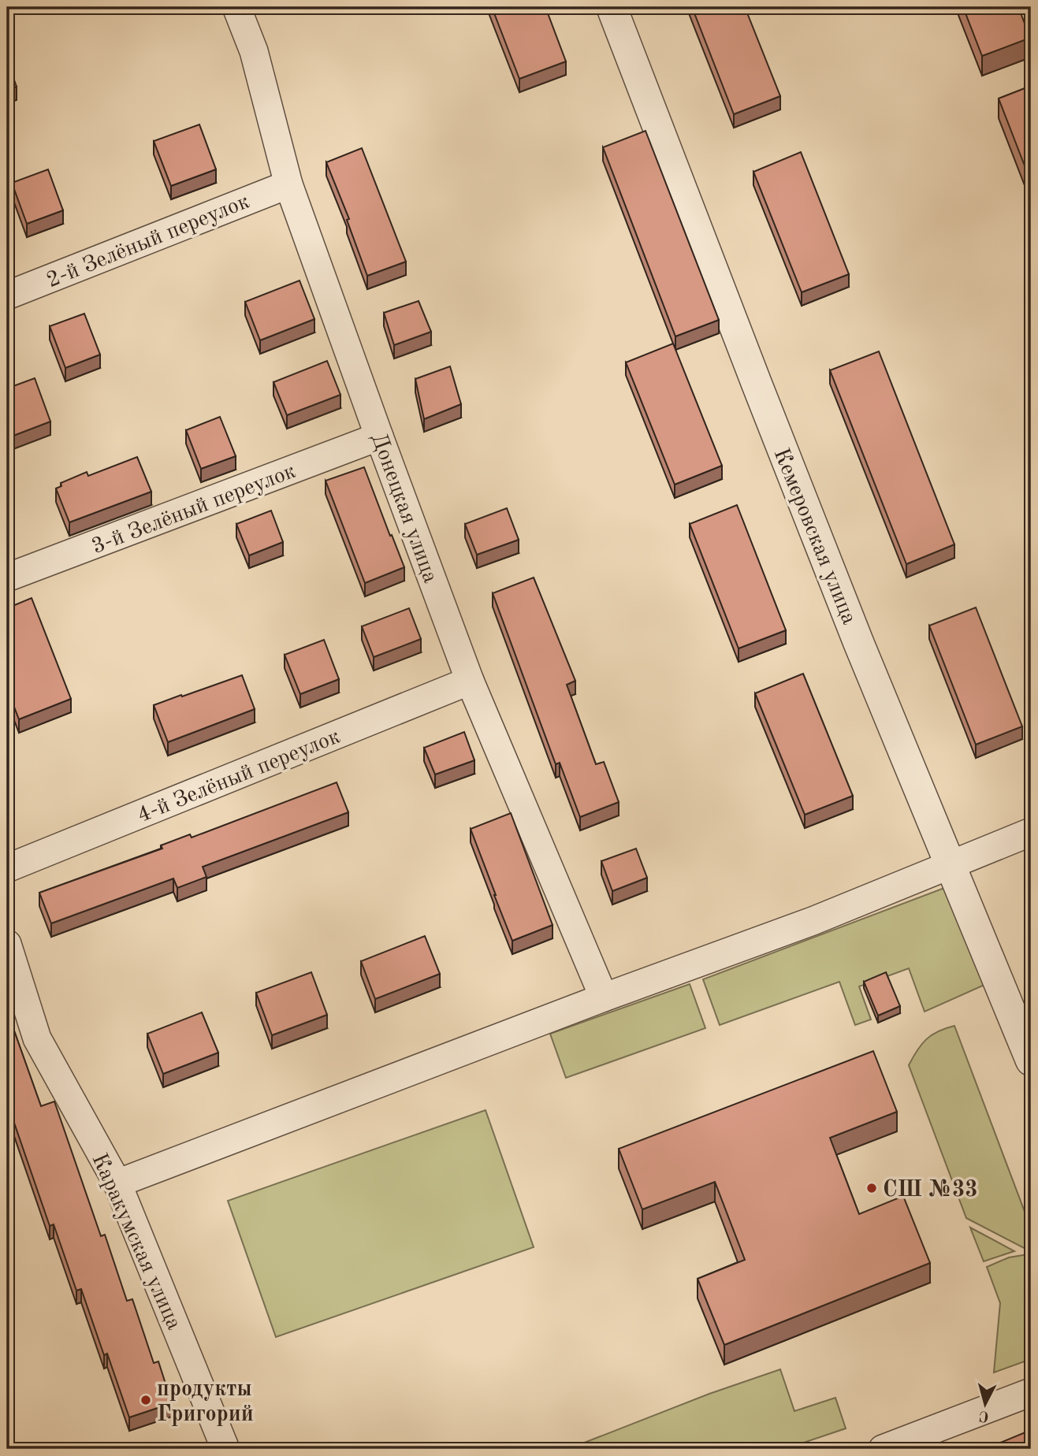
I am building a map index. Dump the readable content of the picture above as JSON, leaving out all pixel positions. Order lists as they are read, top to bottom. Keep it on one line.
{"streets":{"street":["2-й Зелёный переулок","3-й Зелёный переулок","Донецкая улица","Кемеровская улица","4-й Зелёный переулок","Каракумская улица"]},"crossings":[["2-й Зелёный переулок","Донецкая улица"],["3-й Зелёный переулок","Донецкая улица"],["Донецкая улица","4-й Зелёный переулок"]],"places":["СШ №33","продукты Григорий"],"north":"bottom"}
